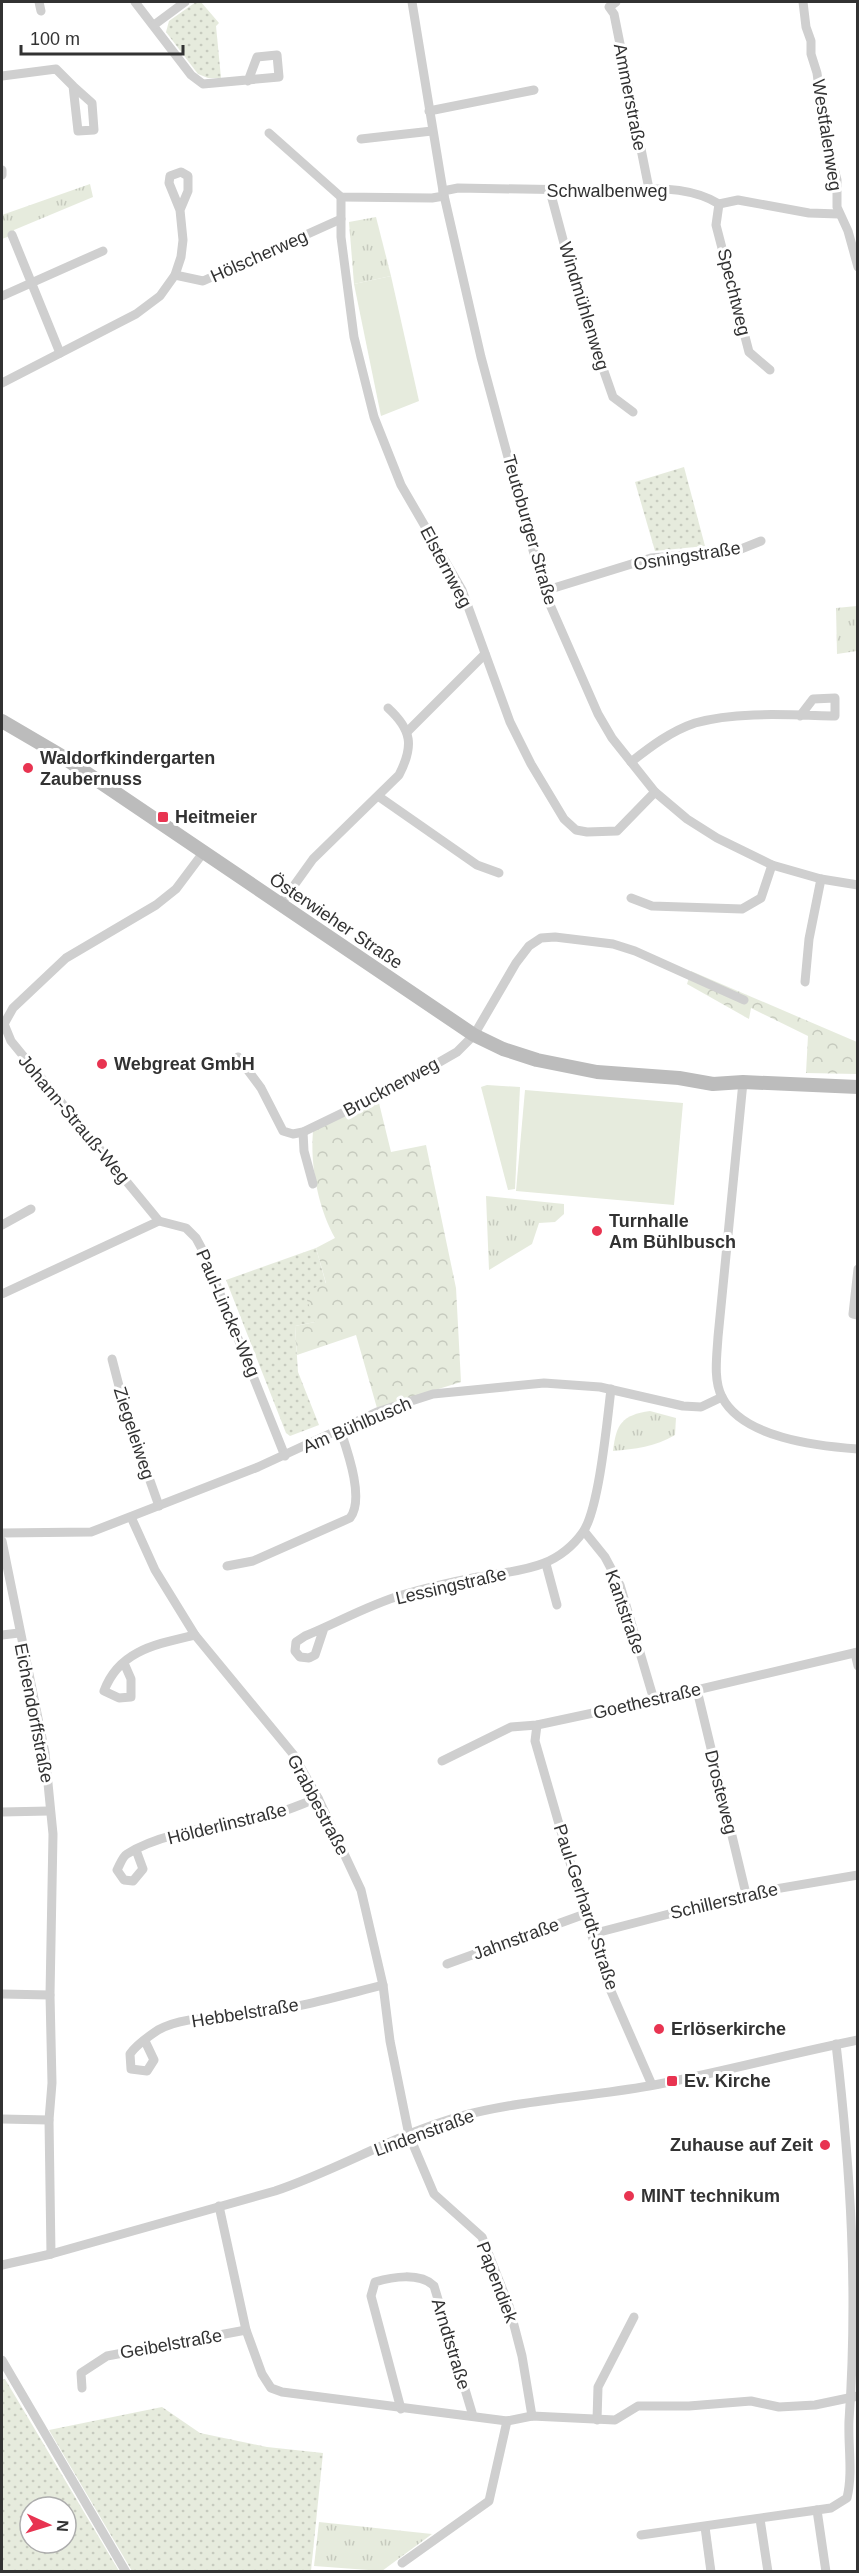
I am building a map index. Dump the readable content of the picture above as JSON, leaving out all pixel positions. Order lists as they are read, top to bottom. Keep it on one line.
{"streets":{"street":["Ammerstraße","Westfalenweg","Schwalbenweg","Hölscherweg","Spechtweg","Windmühlenweg","Teutoburger Straße","Osningstraße","Elsternweg","Österwieher Straße","Brucknerweg","Johann-Strauß-Weg","Paul-Lincke-Weg","Am Bühlbusch","Ziegeleiweg","Lessingstraße","Kantstraße","Goethestraße","Eichendorffstraße","Drosteweg","Grabbestraße","Hölderlinstraße","Schillerstraße","Paul-Gerhardt-Straße","Jahnstraße","Hebbelstraße","Lindenstraße","Papendiek","Geibelstraße","Arndtstraße"]},"crossings":[["Ammerstraße","Schwalbenweg"],["Westfalenweg","Schwalbenweg"],["Schwalbenweg","Spechtweg"],["Schwalbenweg","Windmühlenweg"],["Schwalbenweg","Teutoburger Straße"],["Schwalbenweg","Elsternweg"],["Hölscherweg","Elsternweg"],["Teutoburger Straße","Osningstraße"],["Teutoburger Straße","Elsternweg"],["Österwieher Straße","Brucknerweg"],["Österwieher Straße","Johann-Strauß-Weg"],["Johann-Strauß-Weg","Paul-Lincke-Weg"],["Paul-Lincke-Weg","Am Bühlbusch"],["Am Bühlbusch","Ziegeleiweg"],["Am Bühlbusch","Lessingstraße"],["Am Bühlbusch","Grabbestraße"],["Lessingstraße","Kantstraße"],["Kantstraße","Goethestraße"],["Goethestraße","Drosteweg"],["Goethestraße","Paul-Gerhardt-Straße"],["Eichendorffstraße","Lindenstraße"],["Drosteweg","Schillerstraße"],["Grabbestraße","Hölderlinstraße"],["Grabbestraße","Hebbelstraße"],["Grabbestraße","Lindenstraße"],["Grabbestraße","Papendiek"],["Schillerstraße","Paul-Gerhardt-Straße"],["Paul-Gerhardt-Straße","Jahnstraße"],["Paul-Gerhardt-Straße","Lindenstraße"],["Lindenstraße","Papendiek"],["Lindenstraße","Geibelstraße"],["Papendiek","Arndtstraße"],["Geibelstraße","Arndtstraße"]],"places":{"other":["Waldorfkindergarten Zaubernuss","Webgreat GmbH","Turnhalle Am Bühlbusch","Erlöserkirche","Zuhause auf Zeit","MINT technikum"],"transit":["Heitmeier","Ev. Kirche"]},"scale_bar":"100 m","north":"right"}
